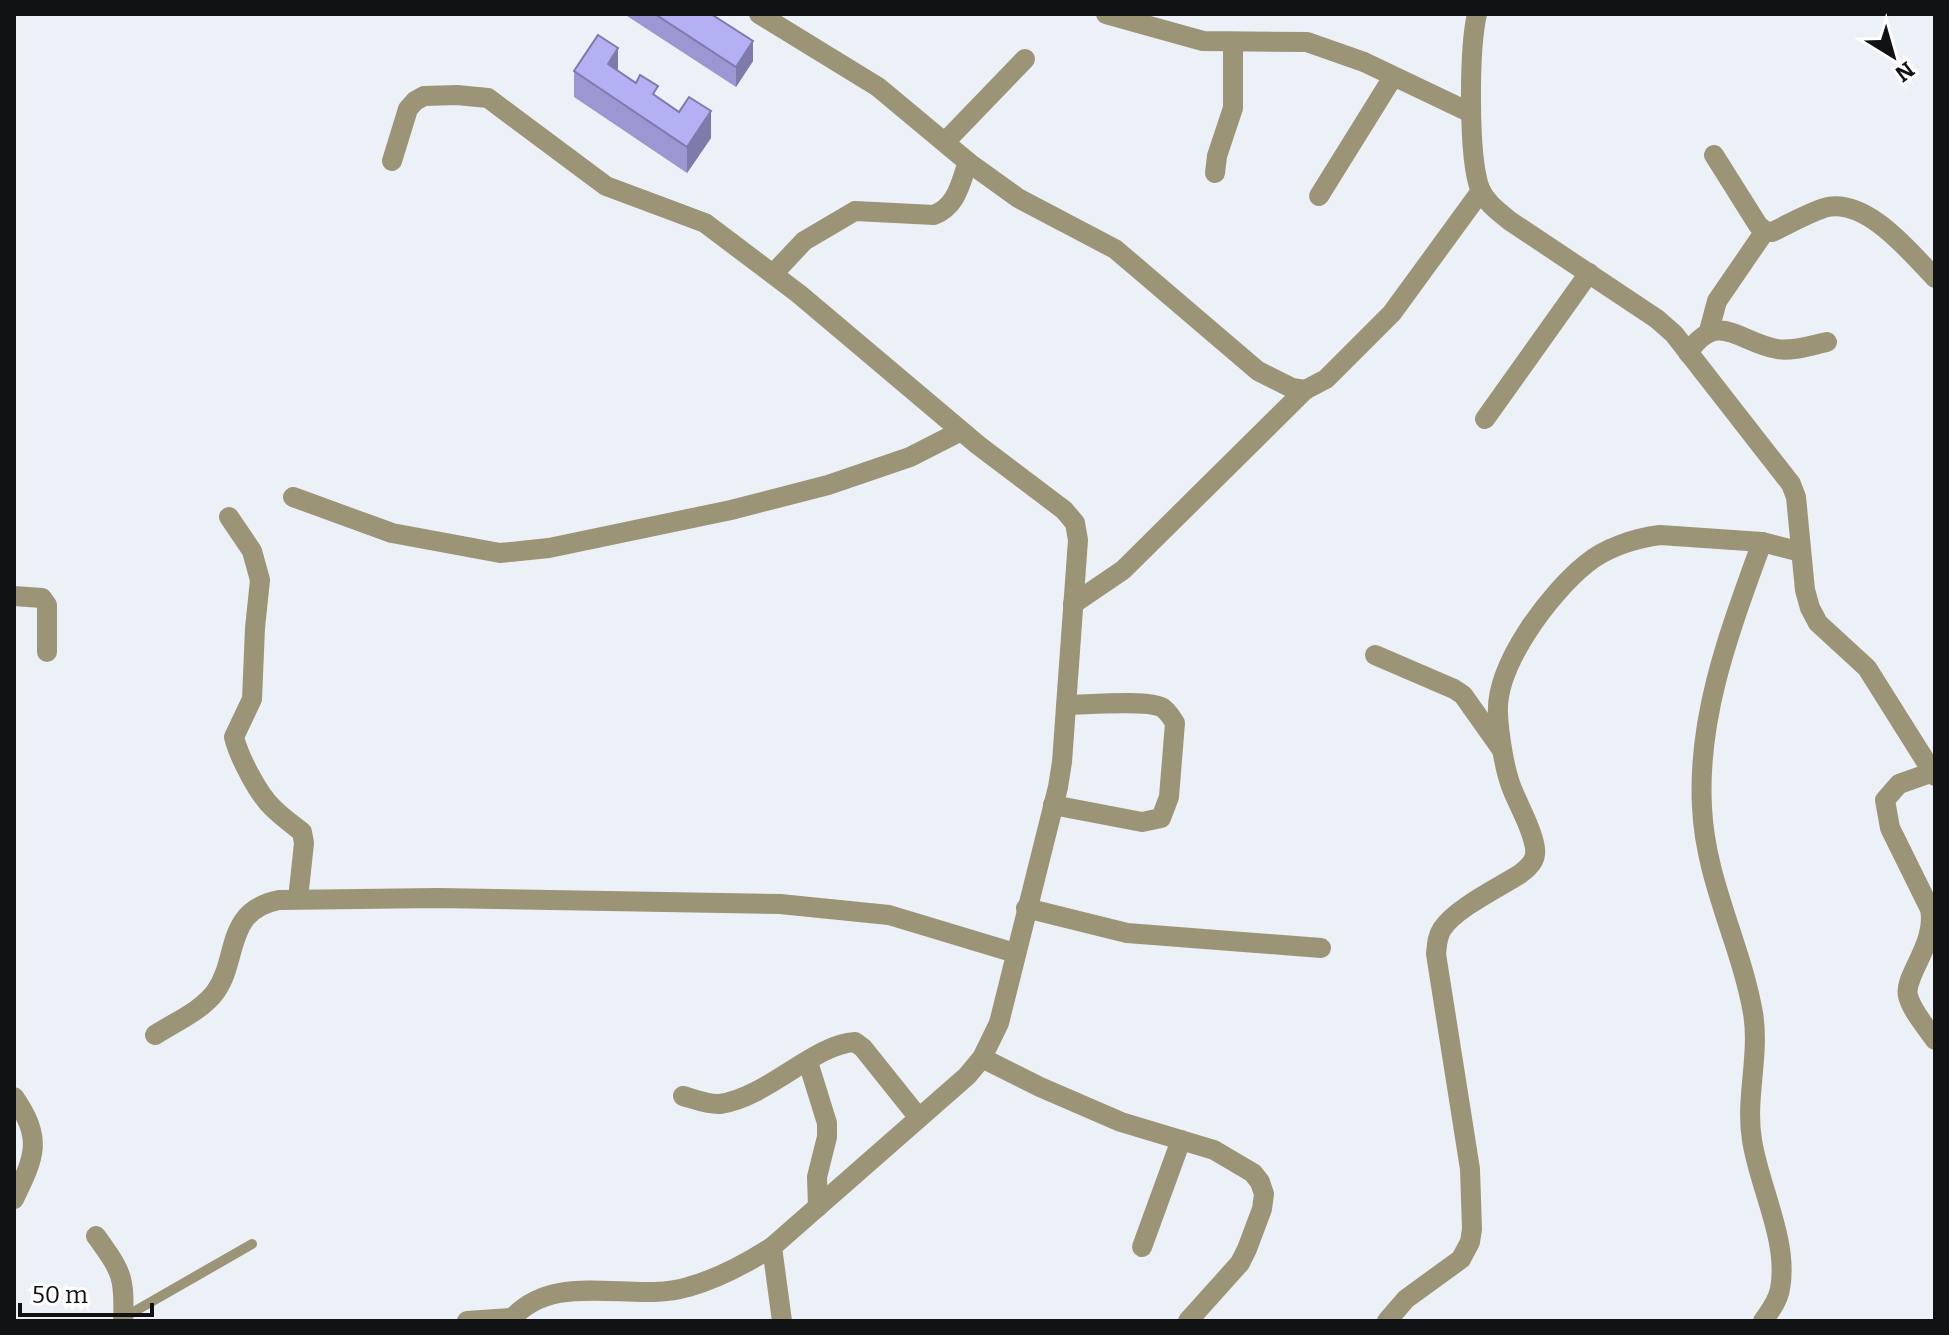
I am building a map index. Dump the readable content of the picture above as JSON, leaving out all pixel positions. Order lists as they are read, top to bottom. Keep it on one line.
{"scale_bar":"50 m","north":"bottom right"}
